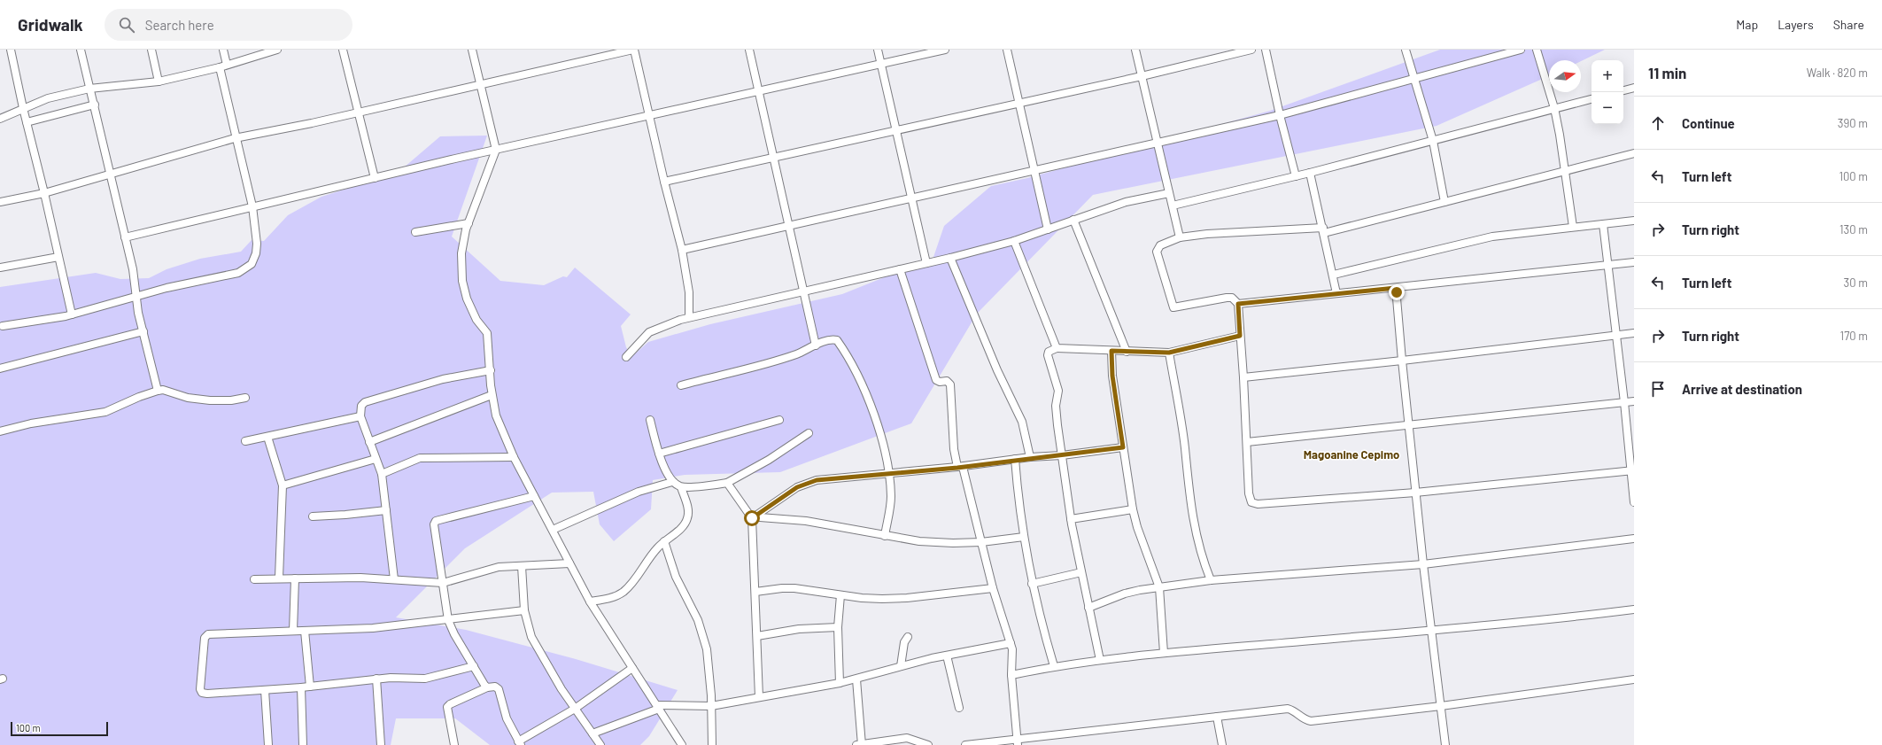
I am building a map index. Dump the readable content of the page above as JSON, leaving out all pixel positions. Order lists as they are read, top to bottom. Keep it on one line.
{"districts":["Magoanine Cepimo"],"scale_bar":"100 m","north":"right","page":{"header":"Gridwalk","search":"Search here","nav":["Map","Layers","Share"],"heading":["11 min","Walk · 820 m"],"map_buttons":["+","−"],"list":[["Continue","390 m"],["Turn left","100 m"],["Turn right","130 m"],["Turn left","30 m"],["Turn right","170 m"],"Arrive at destination"],"scale":"100 m"}}
